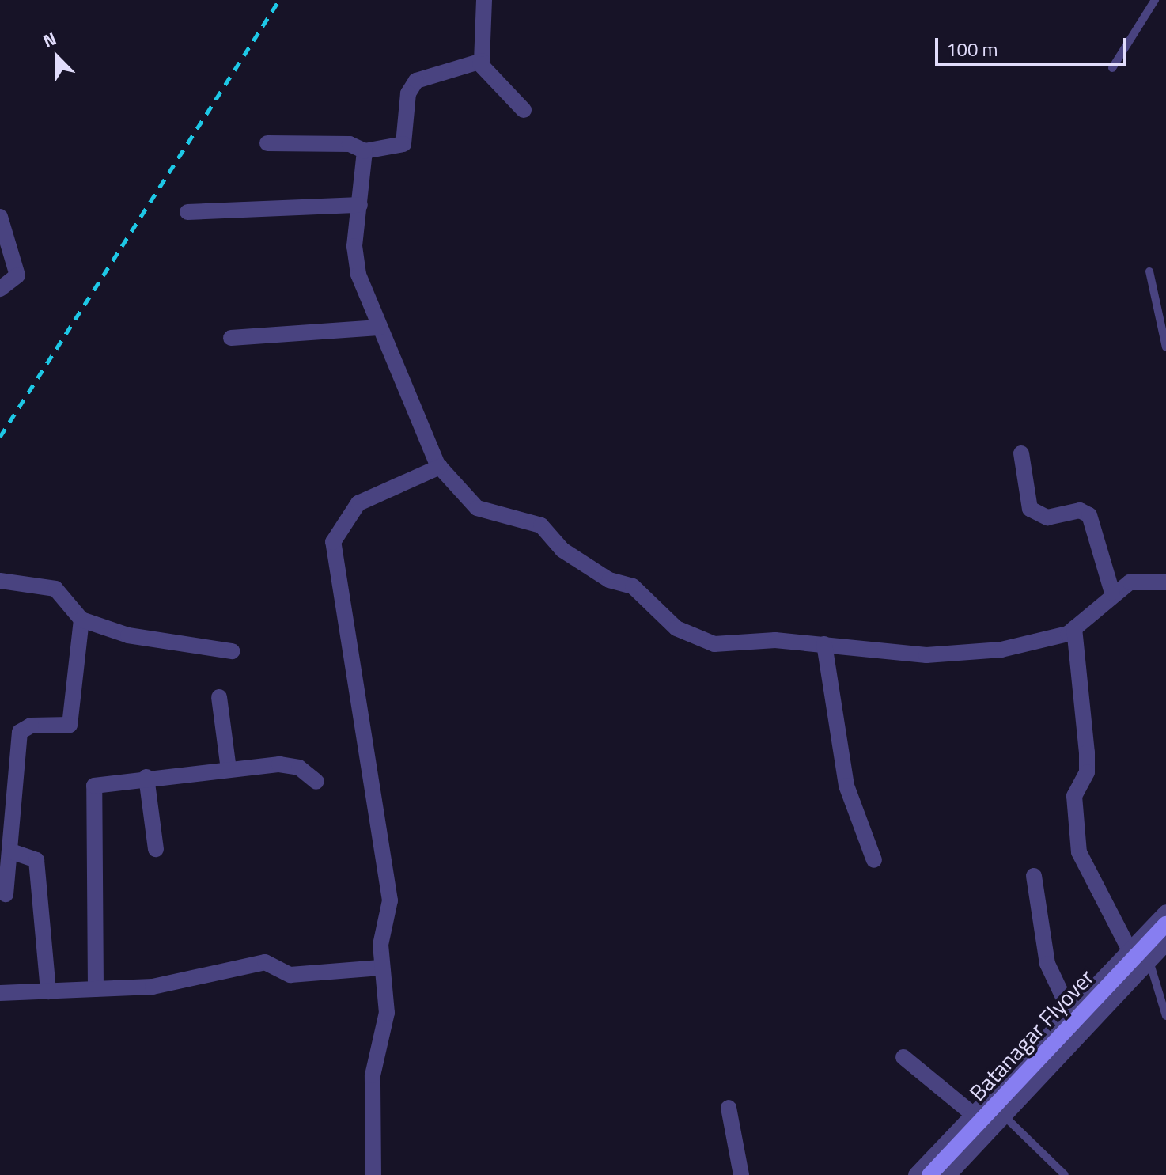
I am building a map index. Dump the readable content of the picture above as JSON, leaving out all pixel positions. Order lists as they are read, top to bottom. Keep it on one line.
{"streets":{"main road":["Batanagar Flyover"]},"scale_bar":"100 m","north":"top left"}
